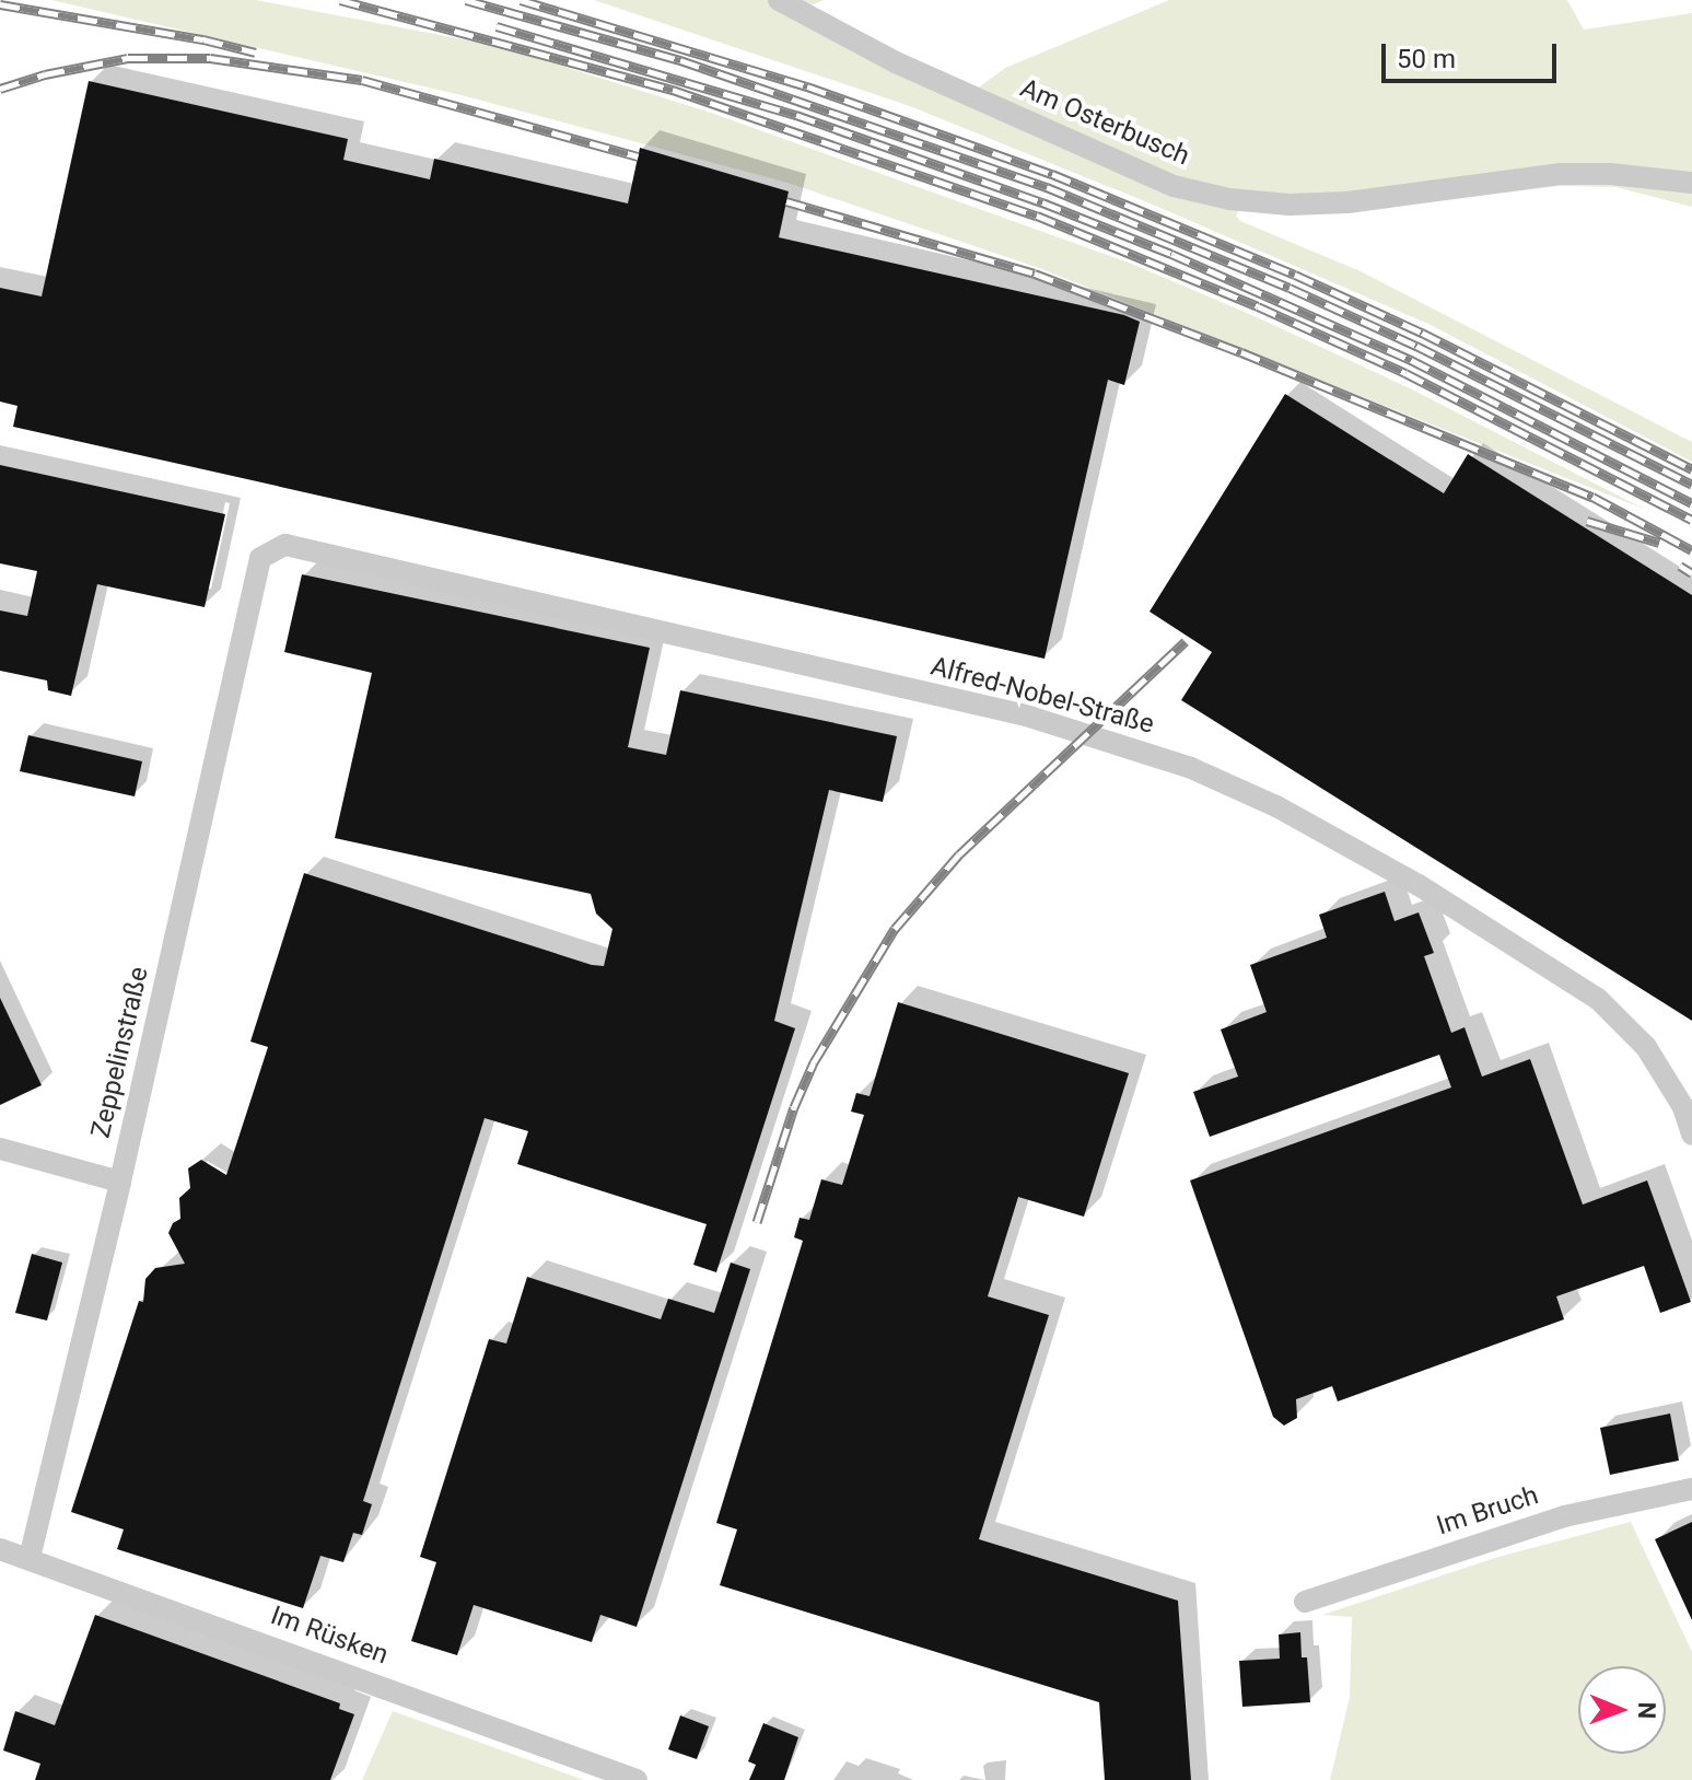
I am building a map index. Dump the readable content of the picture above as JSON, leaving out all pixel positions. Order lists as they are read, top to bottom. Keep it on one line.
{"streets":{"street":["Am Osterbusch","Alfred-Nobel-Straße","Zeppelinstraße","Im Bruch","Im Rüsken"]},"crossings":[["Alfred-Nobel-Straße","Zeppelinstraße"],["Zeppelinstraße","Im Rüsken"]],"scale_bar":"50 m","north":"right"}
